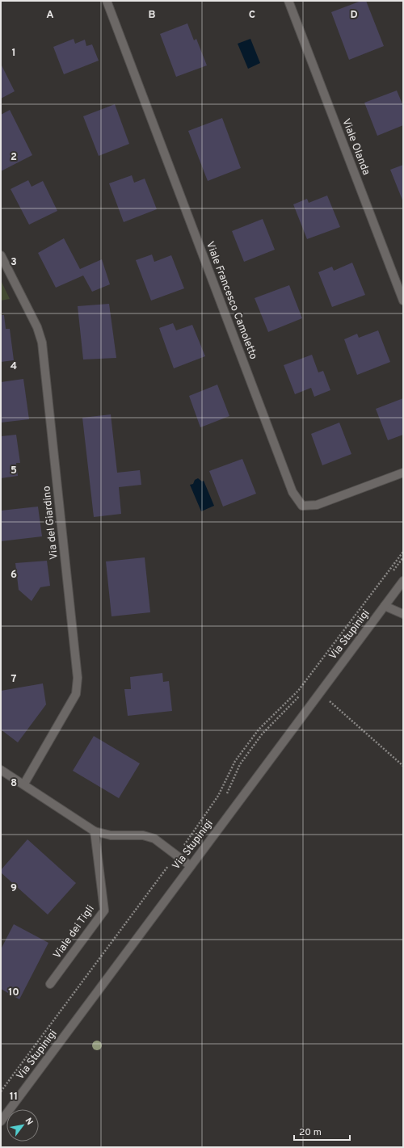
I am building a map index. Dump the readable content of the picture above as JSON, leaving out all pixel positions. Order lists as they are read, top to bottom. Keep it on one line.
{"streets":{"street":["Viale Olanda","Viale Francesco Camoletto","Via del Giardino","Via Stupinigi","Viale dei Tigli"]},"scale_bar":"20 m","north":"top right","grid":{"columns":["A","B","C","D"],"rows":["1","2","3","4","5","6","7","8","9","10","11"]}}
